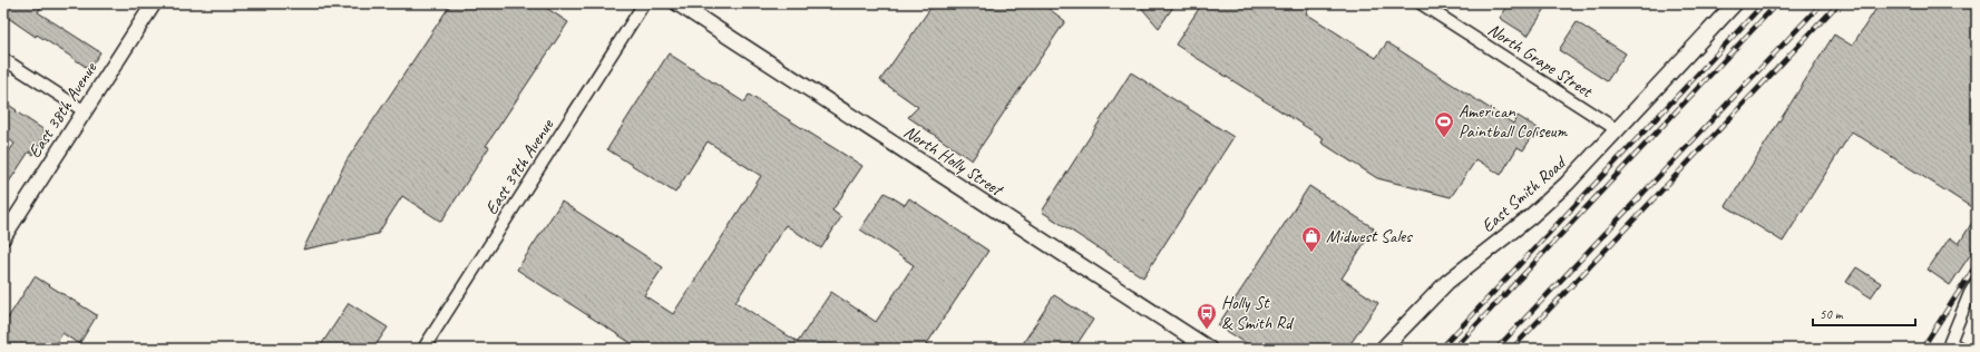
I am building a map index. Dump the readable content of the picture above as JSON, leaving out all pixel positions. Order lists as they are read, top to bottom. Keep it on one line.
{"streets":{"street":["North Grape Street","East 38th Avenue","North Holly Street","East 39th Avenue","East Smith Road"]},"crossings":[["North Grape Street","East Smith Road"]],"places":{"sports":["American Paintball Coliseum"],"shop":["Midwest Sales"],"bus stop":["Holly St & Smith Rd"]},"scale_bar":"50 m"}
